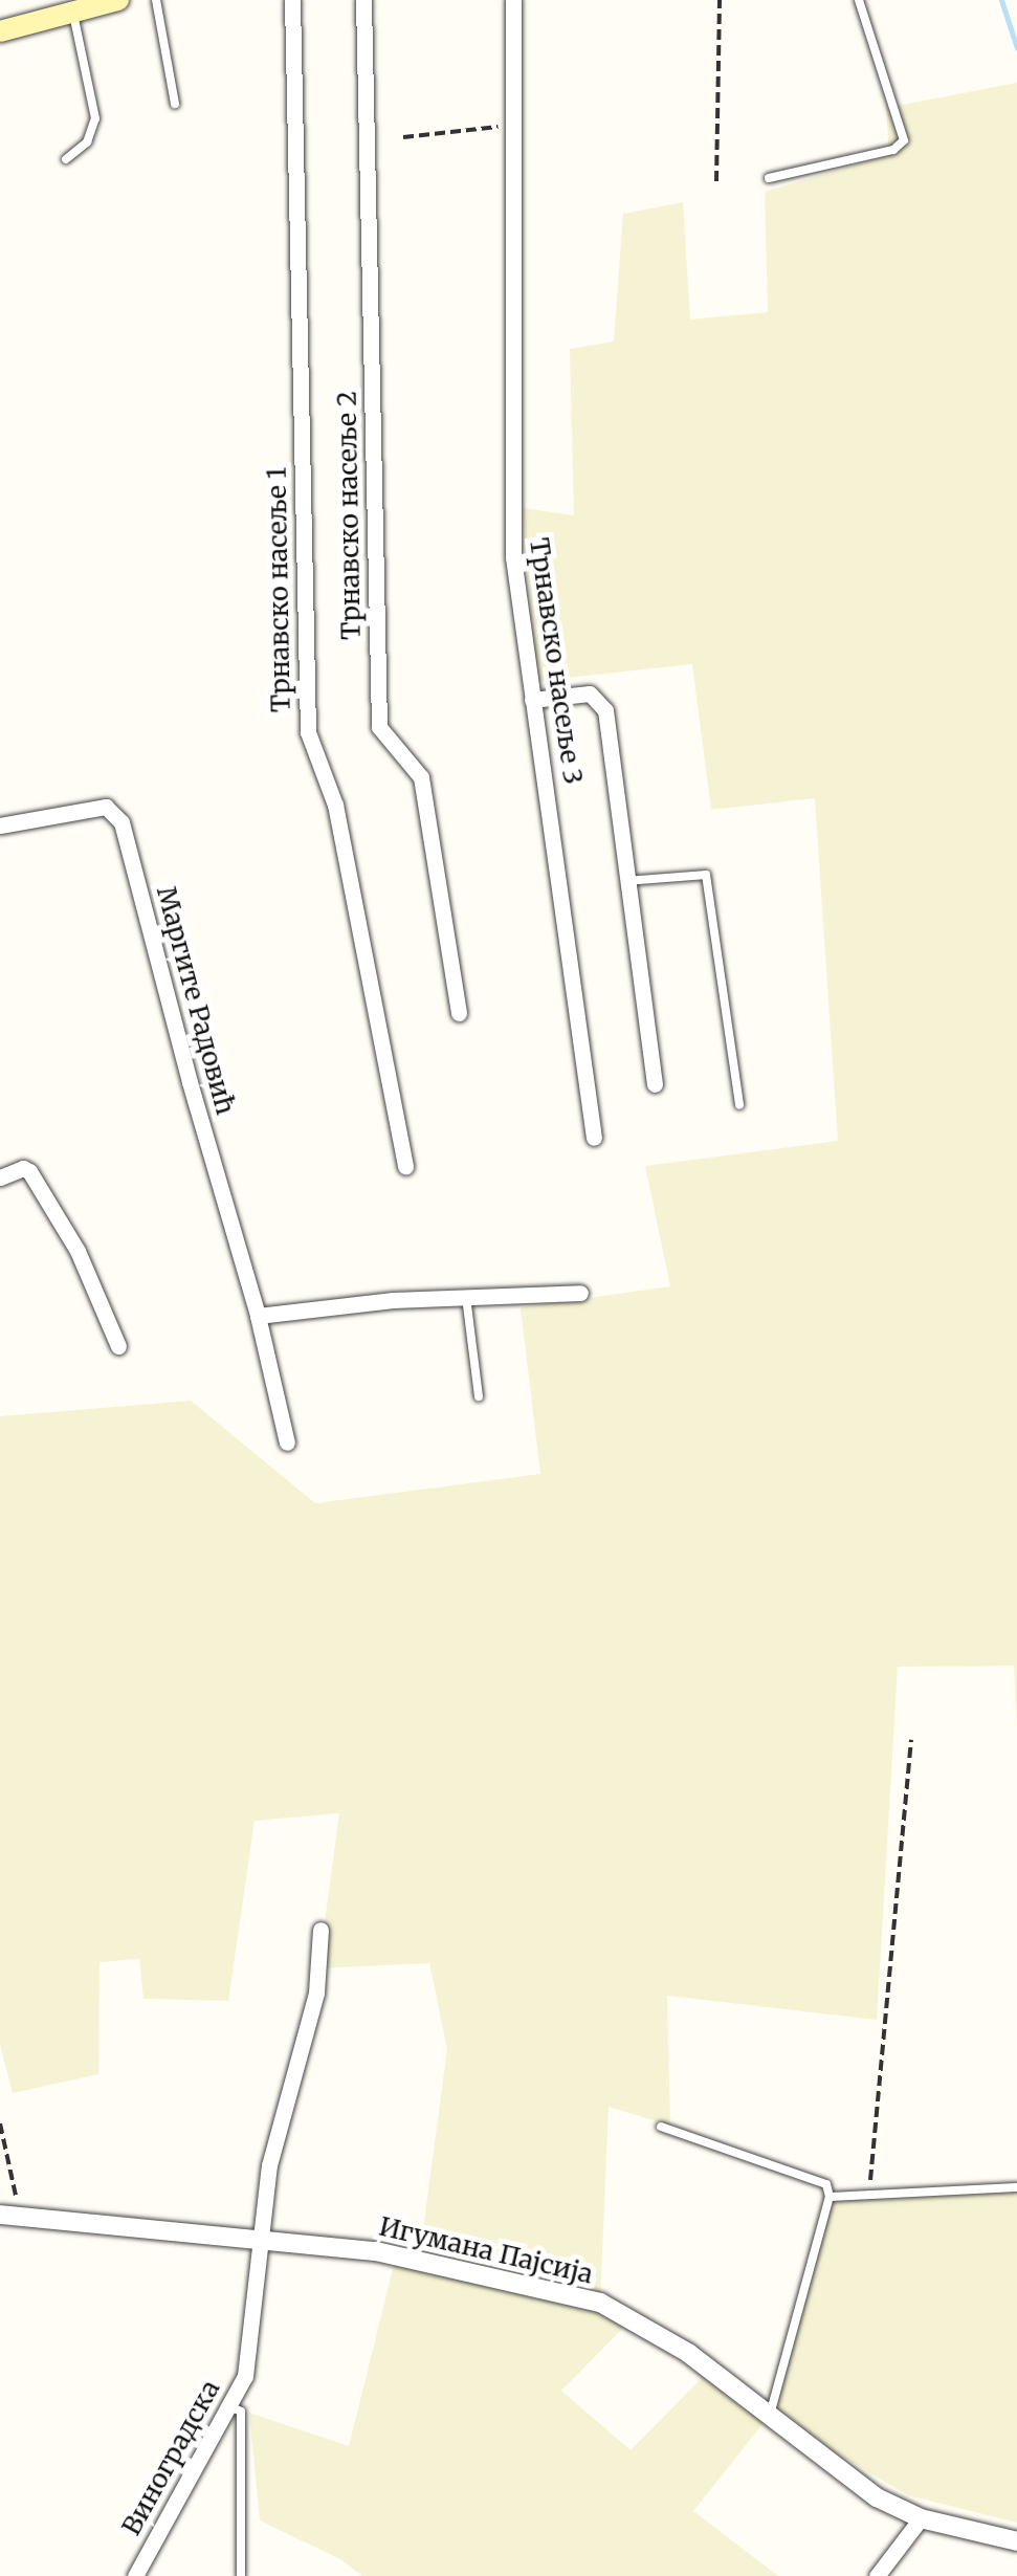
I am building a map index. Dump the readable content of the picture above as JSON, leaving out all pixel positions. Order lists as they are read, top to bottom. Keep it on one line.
{"streets":{"street":["Трнавско насеље 2","Трнавско насеље 1","Трнавско насеље 3","Маргите Радовић","Игумана Пајсија","Виноградска"]},"crossings":[["Игумана Пајсија","Виноградска"]]}
